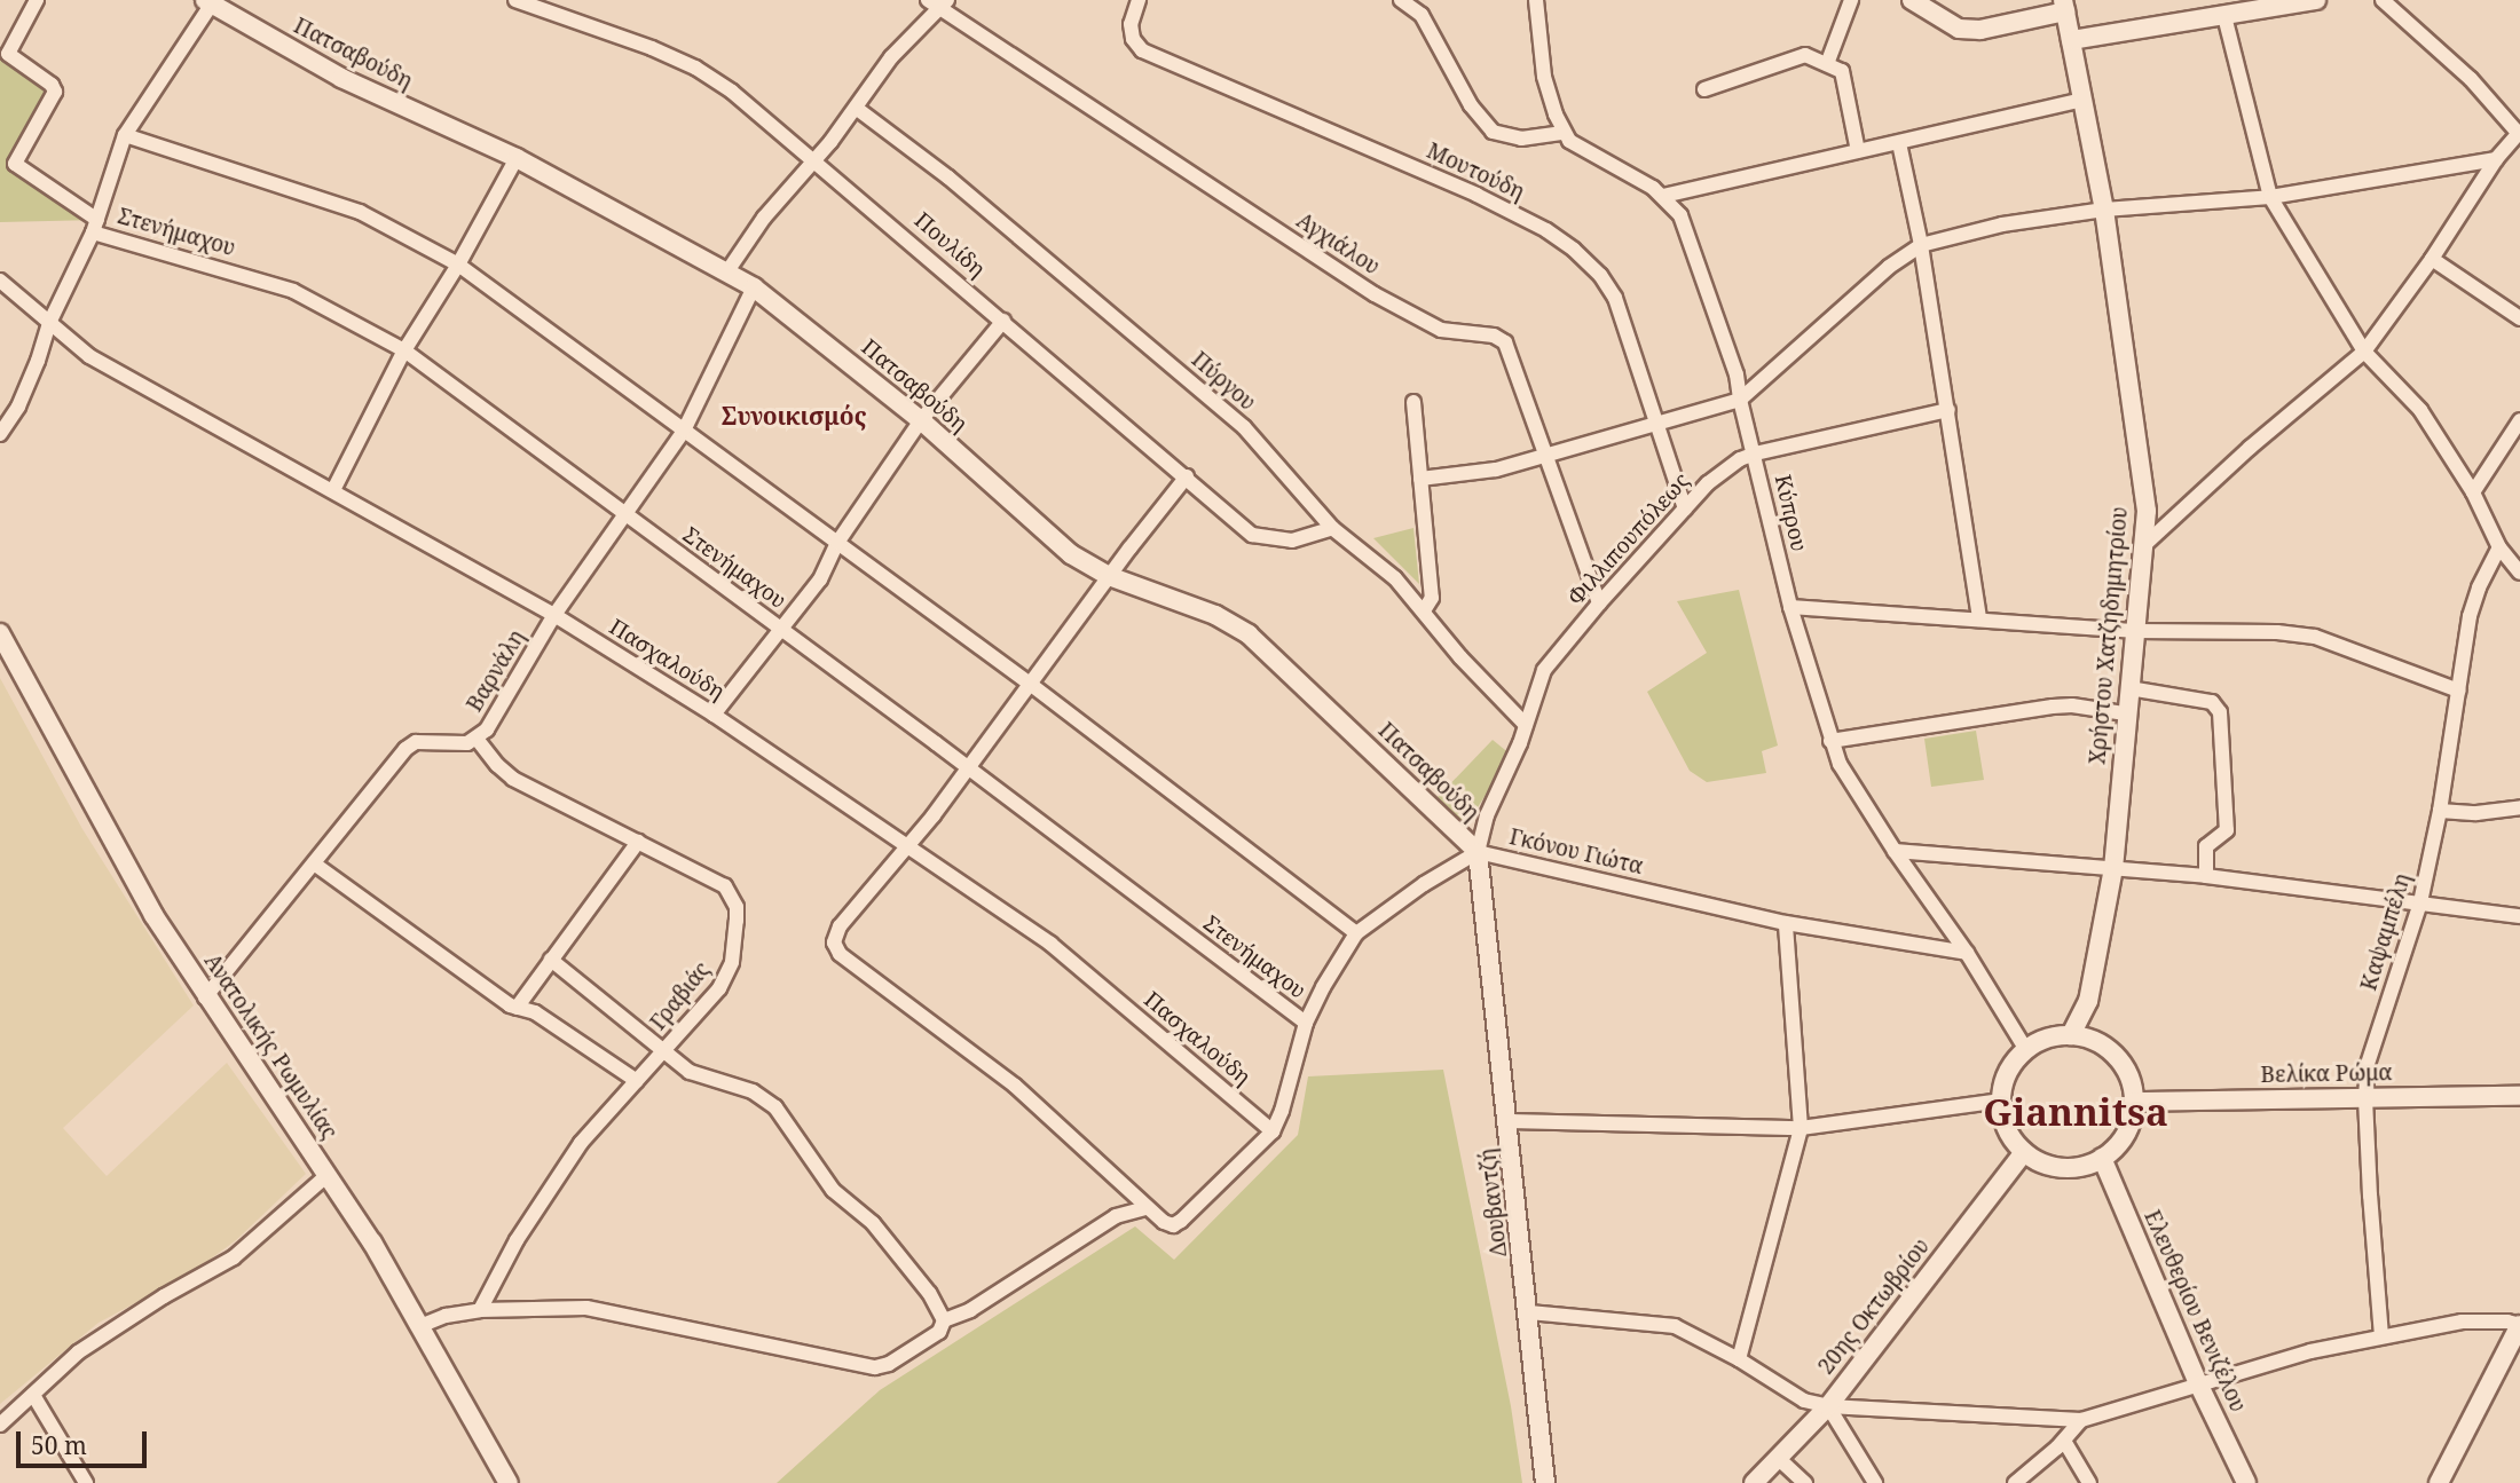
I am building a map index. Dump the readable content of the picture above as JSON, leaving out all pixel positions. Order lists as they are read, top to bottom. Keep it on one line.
{"streets":{"street":["Πατσαβούδη","Μουτούδη","Στενήμαχου","Αγχιάλου","Πουλίδη","Πύργου","Κύπρου","Φιλλιπουπόλεως","Χρήστου Χατζηδημητρίου","Πασχαλούδη","Βαρνάλη","Γκόνου Γιώτα","Καψαμπέλη","Γραβιάς","Ανατολικής Ρωμυλίας","Βελίκα Ρώμα","Δουβαντζή","20ης Οκτωβρίου","Ελευθερίου Βενιζέλου"]},"crossings":[["Πατσαβούδη","Φιλλιπουπόλεως"],["Πατσαβούδη","Βαρνάλη"],["Πατσαβούδη","Γκόνου Γιώτα"],["Πατσαβούδη","Δουβαντζή"],["Μουτούδη","Φιλλιπουπόλεως"],["Στενήμαχου","Βαρνάλη"],["Στενήμαχου","Γκόνου Γιώτα"],["Αγχιάλου","Φιλλιπουπόλεως"],["Πουλίδη","Πύργου"],["Πύργου","Φιλλιπουπόλεως"],["Κύπρου","Φιλλιπουπόλεως"],["Κύπρου","Χρήστου Χατζηδημητρίου"],["Κύπρου","Γκόνου Γιώτα"],["Κύπρου","Βελίκα Ρώμα"],["Κύπρου","20ης Οκτωβρίου"],["Κύπρου","Ελευθερίου Βενιζέλου"],["Φιλλιπουπόλεως","Γκόνου Γιώτα"],["Χρήστου Χατζηδημητρίου","Βελίκα Ρώμα"],["Χρήστου Χατζηδημητρίου","20ης Οκτωβρίου"],["Χρήστου Χατζηδημητρίου","Ελευθερίου Βενιζέλου"],["Πασχαλούδη","Βαρνάλη"],["Πασχαλούδη","Γκόνου Γιώτα"],["Βαρνάλη","Γραβιάς"],["Βαρνάλη","Ανατολικής Ρωμυλίας"],["Καψαμπέλη","Βελίκα Ρώμα"],["Βελίκα Ρώμα","20ης Οκτωβρίου"],["Βελίκα Ρώμα","Ελευθερίου Βενιζέλου"],["20ης Οκτωβρίου","Ελευθερίου Βενιζέλου"]],"districts":["Συνοικισμός","Giannitsa"],"scale_bar":"50 m"}
